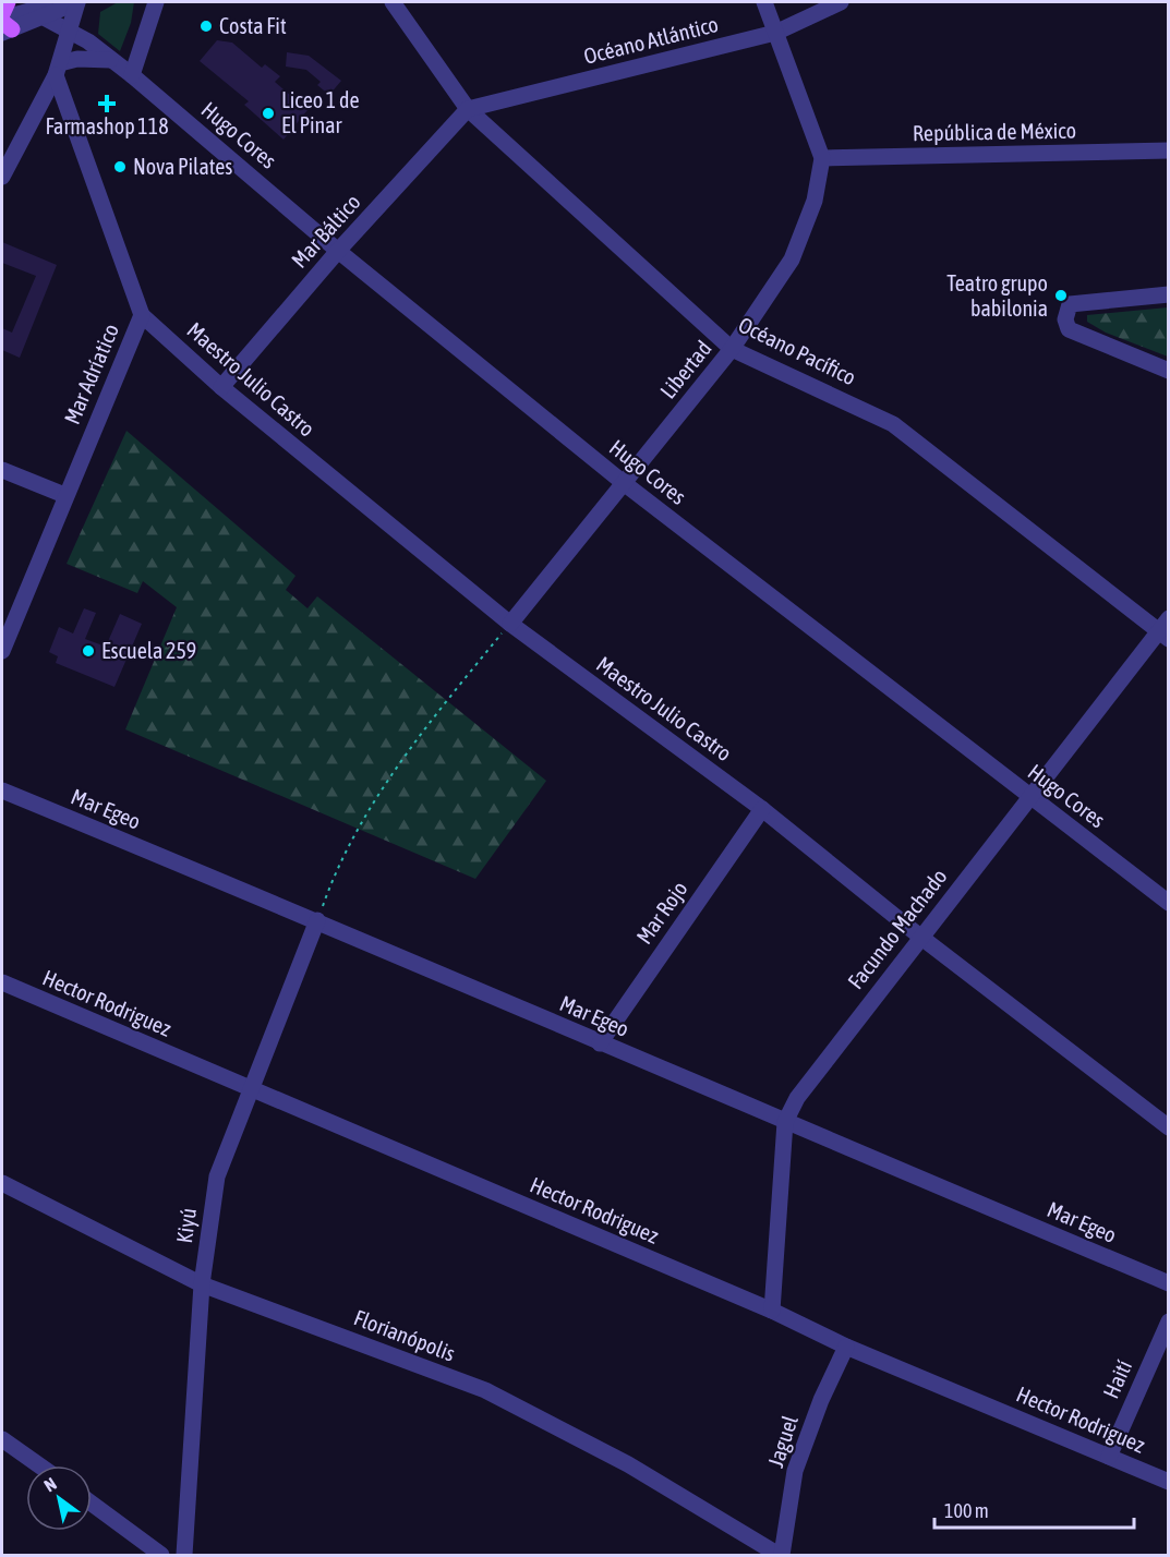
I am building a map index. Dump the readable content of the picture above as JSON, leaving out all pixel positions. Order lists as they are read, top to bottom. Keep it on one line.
{"streets":{"street":["Océano Atlántico","República de México","Hugo Cores","Mar Báltico","Océano Pacífico","Libertad","Mar Adríatico","Maestro Julio Castro","Mar Egeo","Mar Rojo","Facundo Machado","Hector Rodriguez","Kiyú","Florianópolis","Haití","Jaguel"]},"crossings":[["Océano Atlántico","Mar Báltico"],["Océano Atlántico","Océano Pacífico"],["República de México","Libertad"],["Hugo Cores","Mar Báltico"],["Hugo Cores","Libertad"],["Hugo Cores","Facundo Machado"],["Mar Báltico","Océano Pacífico"],["Mar Báltico","Maestro Julio Castro"],["Océano Pacífico","Libertad"],["Océano Pacífico","Facundo Machado"],["Libertad","Maestro Julio Castro"],["Mar Adríatico","Maestro Julio Castro"],["Maestro Julio Castro","Mar Rojo"],["Maestro Julio Castro","Facundo Machado"],["Mar Egeo","Mar Rojo"],["Mar Egeo","Facundo Machado"],["Mar Egeo","Kiyú"],["Facundo Machado","Hector Rodriguez"],["Hector Rodriguez","Kiyú"],["Hector Rodriguez","Haití"],["Hector Rodriguez","Jaguel"],["Kiyú","Florianópolis"],["Florianópolis","Jaguel"]],"places":{"other":["Costa Fit","Liceo 1 de El Pinar","Nova Pilates","Teatro grupo babilonia","Escuela 259"],"health":["Farmashop 118"]},"scale_bar":"100 m","north":"top left"}
